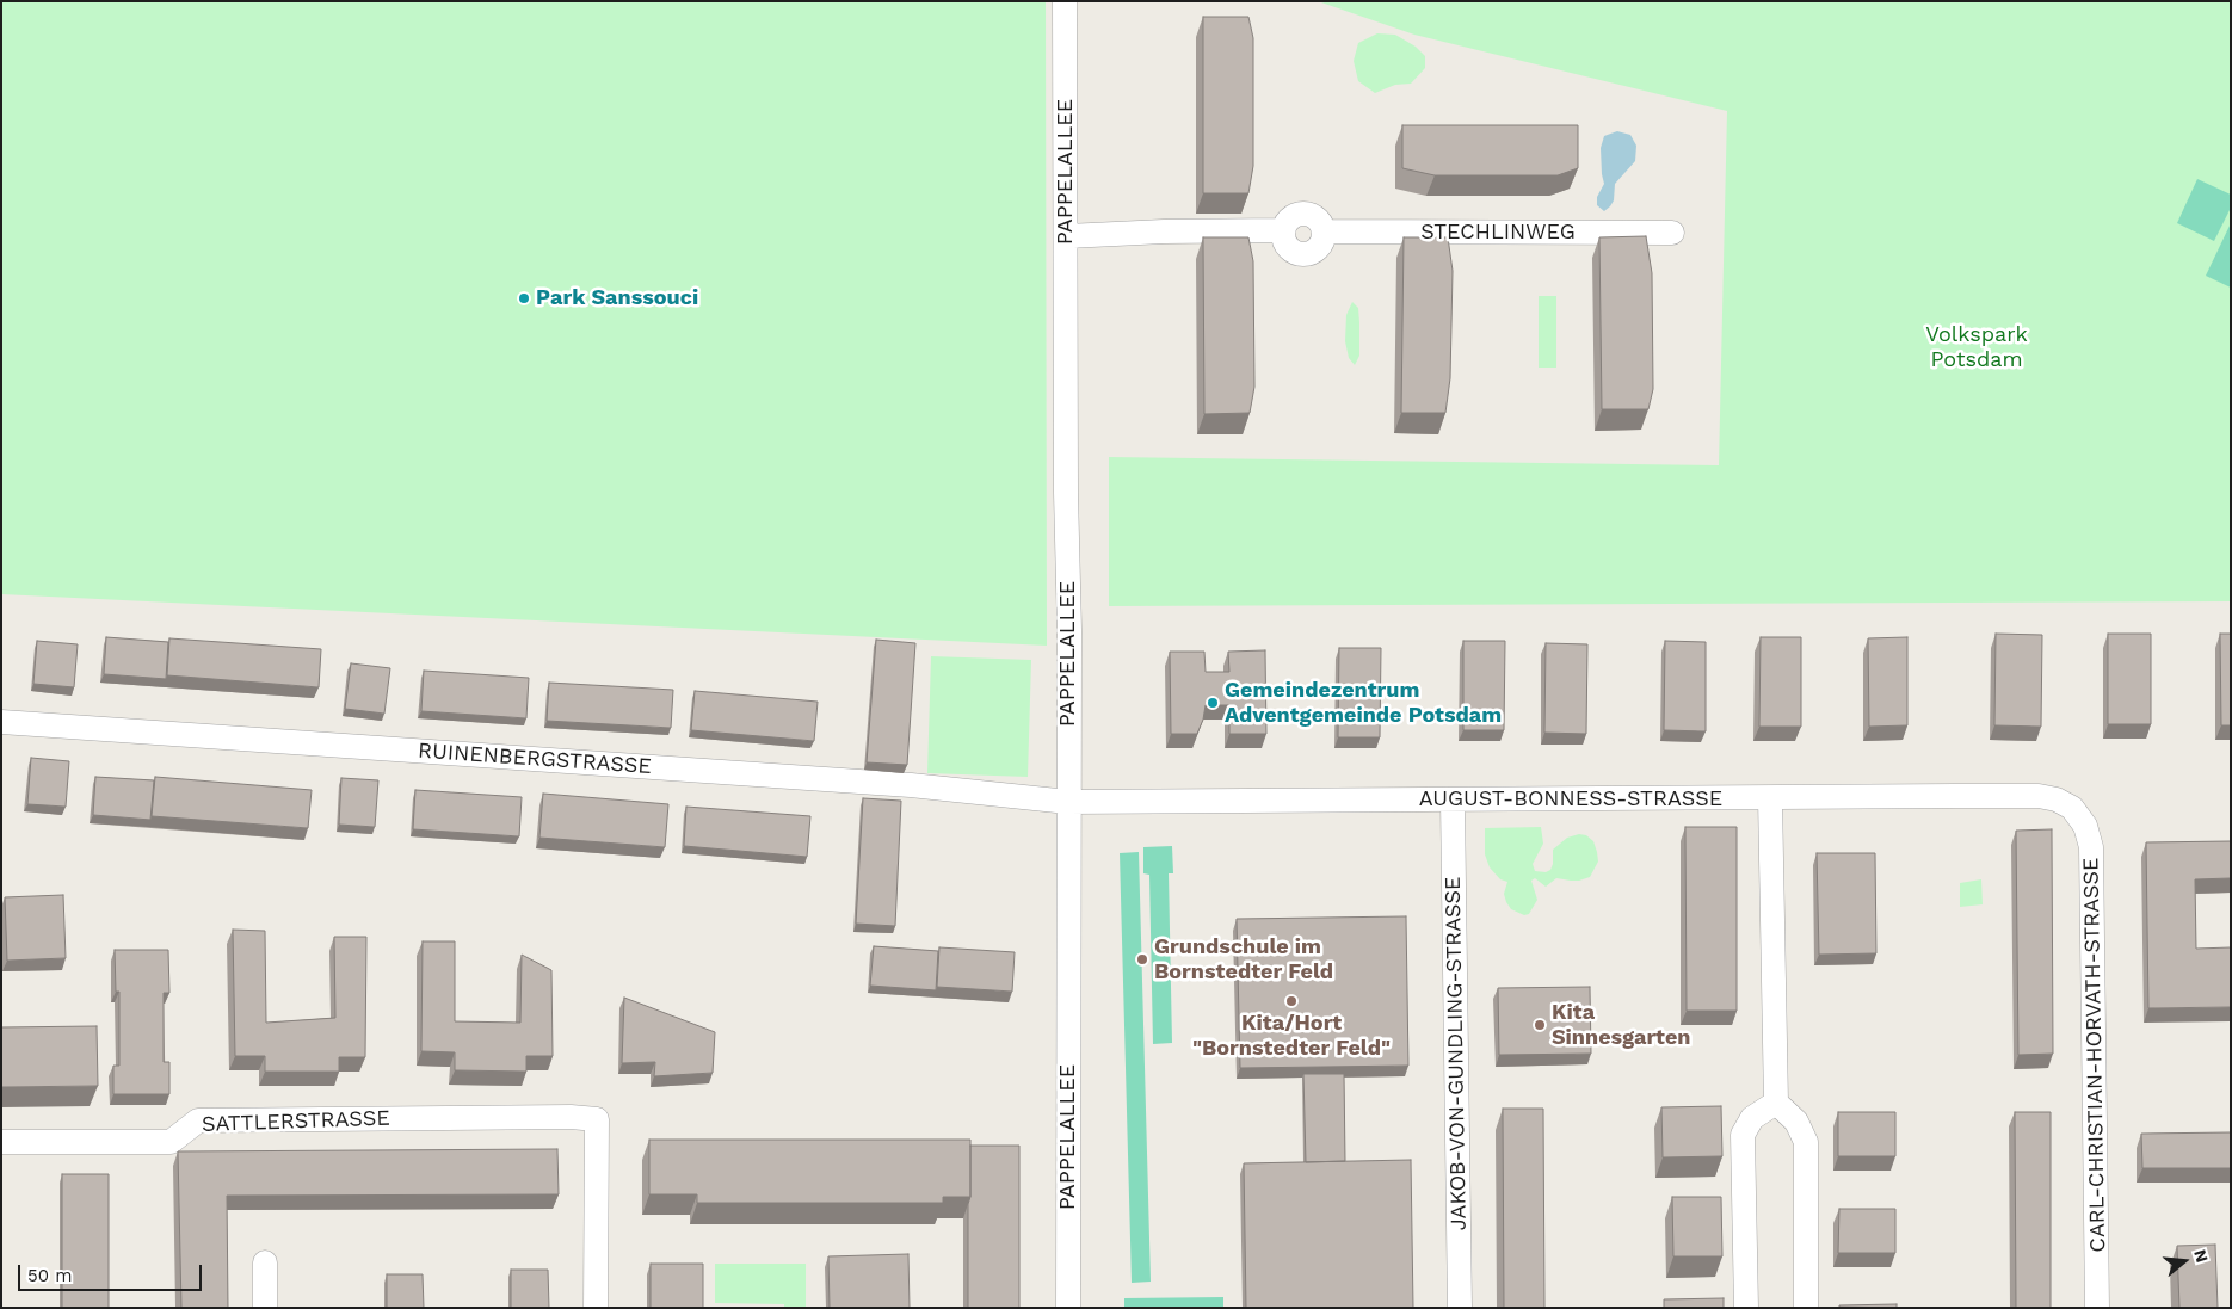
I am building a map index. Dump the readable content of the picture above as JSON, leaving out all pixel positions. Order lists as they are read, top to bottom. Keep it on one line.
{"streets":{"street":["PAPPELALLEE","STECHLINWEG","RUINENBERGSTRASSE","AUGUST-BONNESS-STRASSE","JAKOB-VON-GUNDLING-STRASSE","CARL-CHRISTIAN-HORVATH-STRASSE","SATTLERSTRASSE"]},"crossings":[["PAPPELALLEE","STECHLINWEG"],["PAPPELALLEE","RUINENBERGSTRASSE"],["PAPPELALLEE","AUGUST-BONNESS-STRASSE"],["RUINENBERGSTRASSE","AUGUST-BONNESS-STRASSE"],["AUGUST-BONNESS-STRASSE","JAKOB-VON-GUNDLING-STRASSE"],["AUGUST-BONNESS-STRASSE","CARL-CHRISTIAN-HORVATH-STRASSE"]],"parks":["Volkspark Potsdam"],"places":["Park Sanssouci","Gemeindezentrum Adventgemeinde Potsdam","Grundschule im Bornstedter Feld","Kita/Hort \"Bornstedter Feld\"","Kita Sinnesgarten"],"scale_bar":"50 m","north":"right"}
